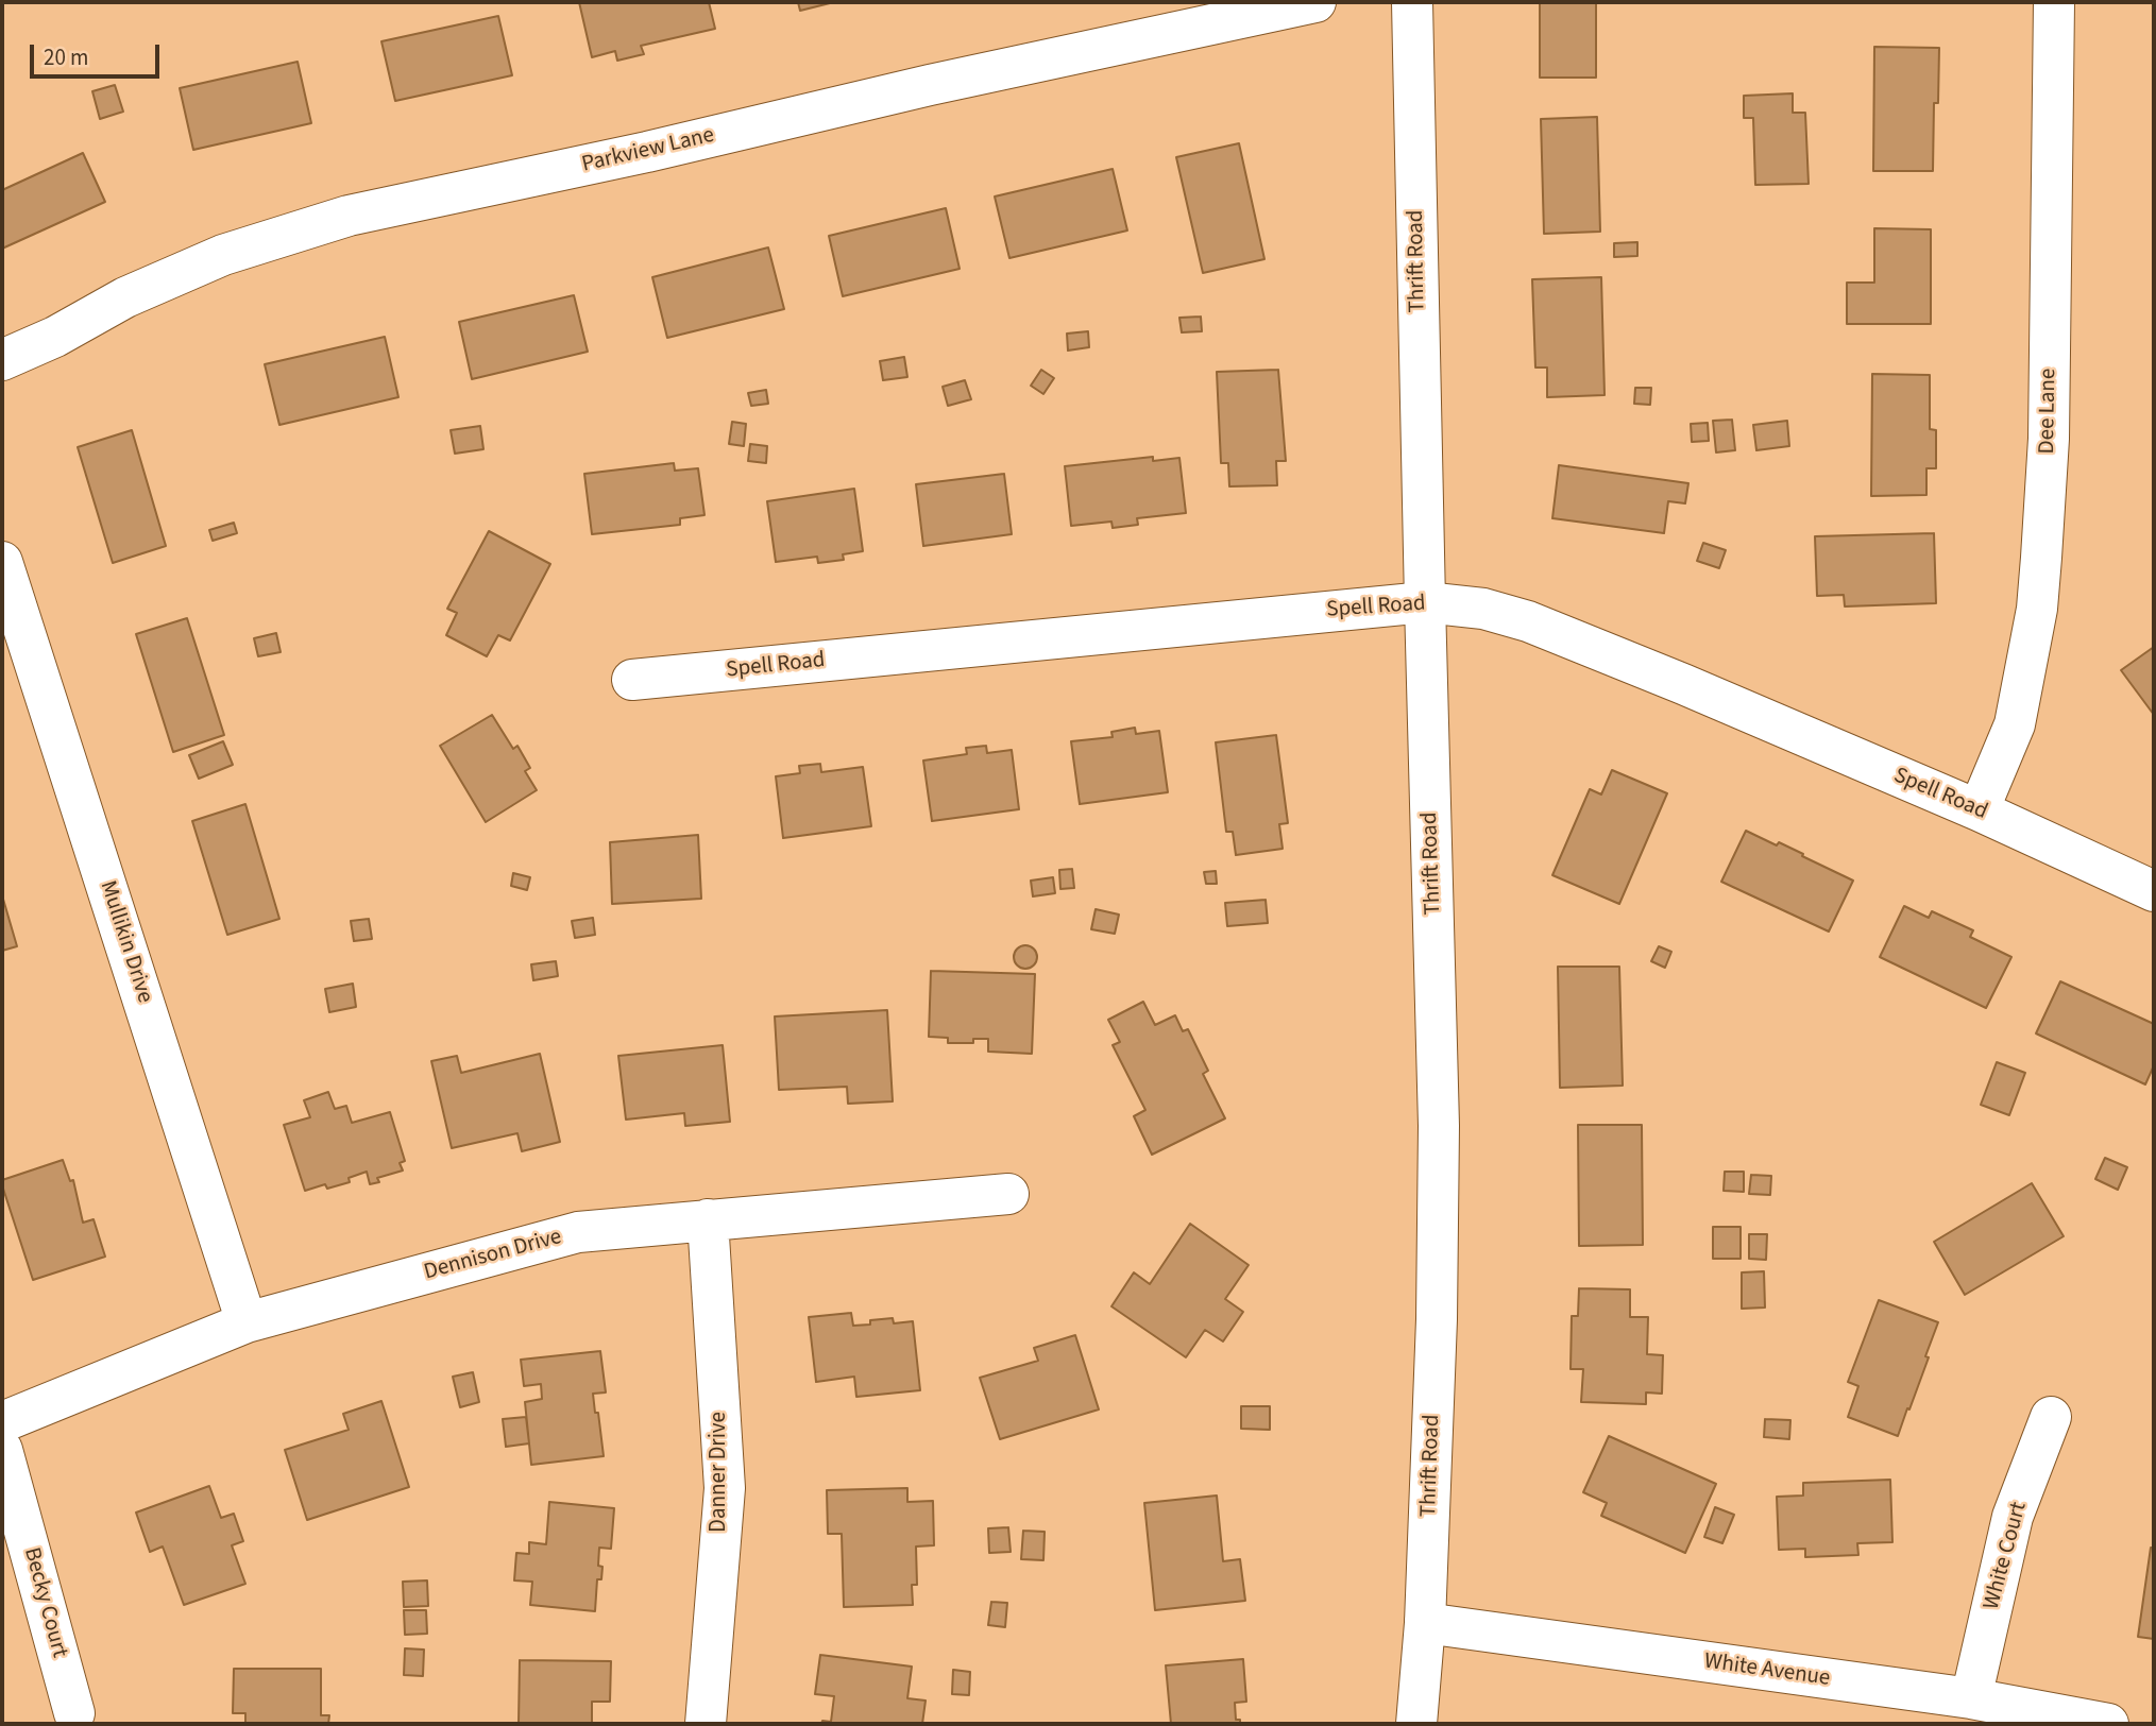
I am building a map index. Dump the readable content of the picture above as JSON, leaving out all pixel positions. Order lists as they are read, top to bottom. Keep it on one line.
{"streets":{"street":["Parkview Lane","Thrift Road","Dee Lane","Spell Road","Mullikin Drive","Dennison Drive","Danner Drive","White Court","Becky Court","White Avenue"]},"crossings":[["Thrift Road","Spell Road"],["Thrift Road","White Avenue"],["Dee Lane","Spell Road"],["Mullikin Drive","Dennison Drive"],["Dennison Drive","Danner Drive"],["White Court","White Avenue"]],"scale_bar":"20 m"}
